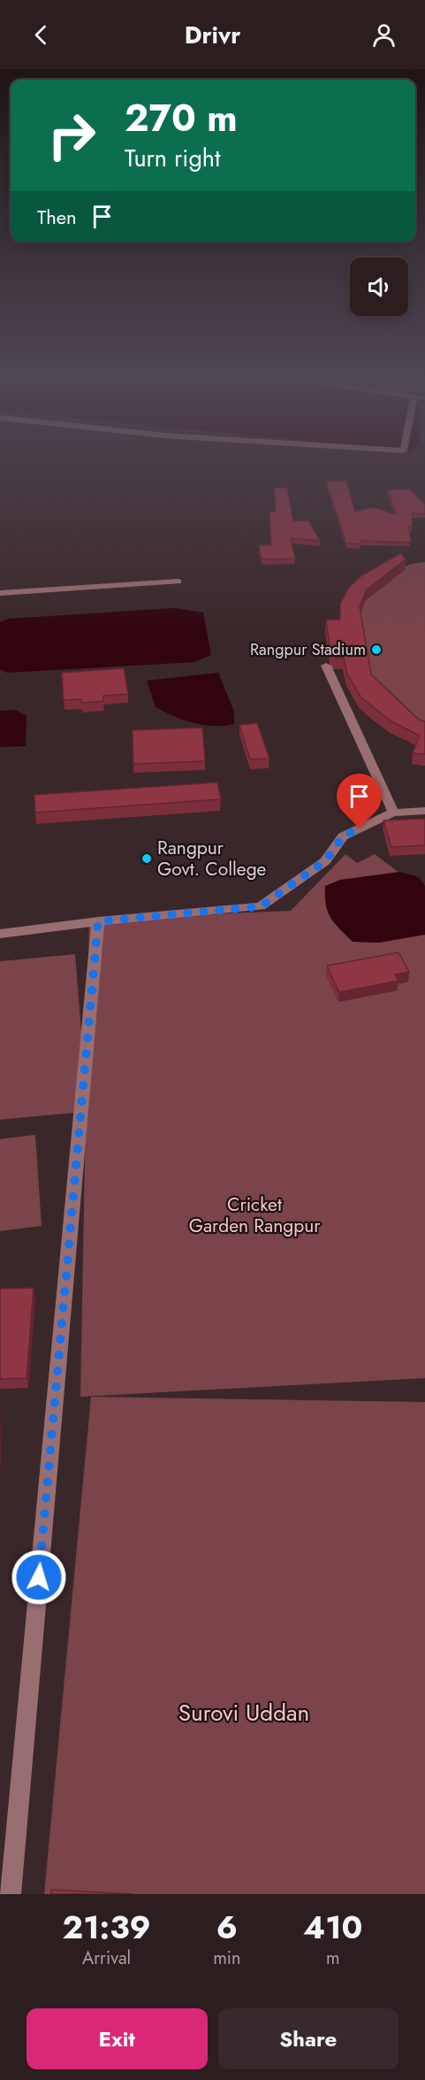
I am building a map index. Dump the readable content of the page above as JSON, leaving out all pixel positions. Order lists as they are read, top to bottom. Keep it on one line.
{"parks":["Cricket Garden Rangpur","Surovi Uddan"],"places":["Rangpur Stadium","Rangpur Govt. College"],"page":{"header":"Drivr","turn":["270 m","Turn right"],"then":"Then","eta":["21:39","Arrival","6","min","410","m"],"buttons":["Exit","Share"]}}
